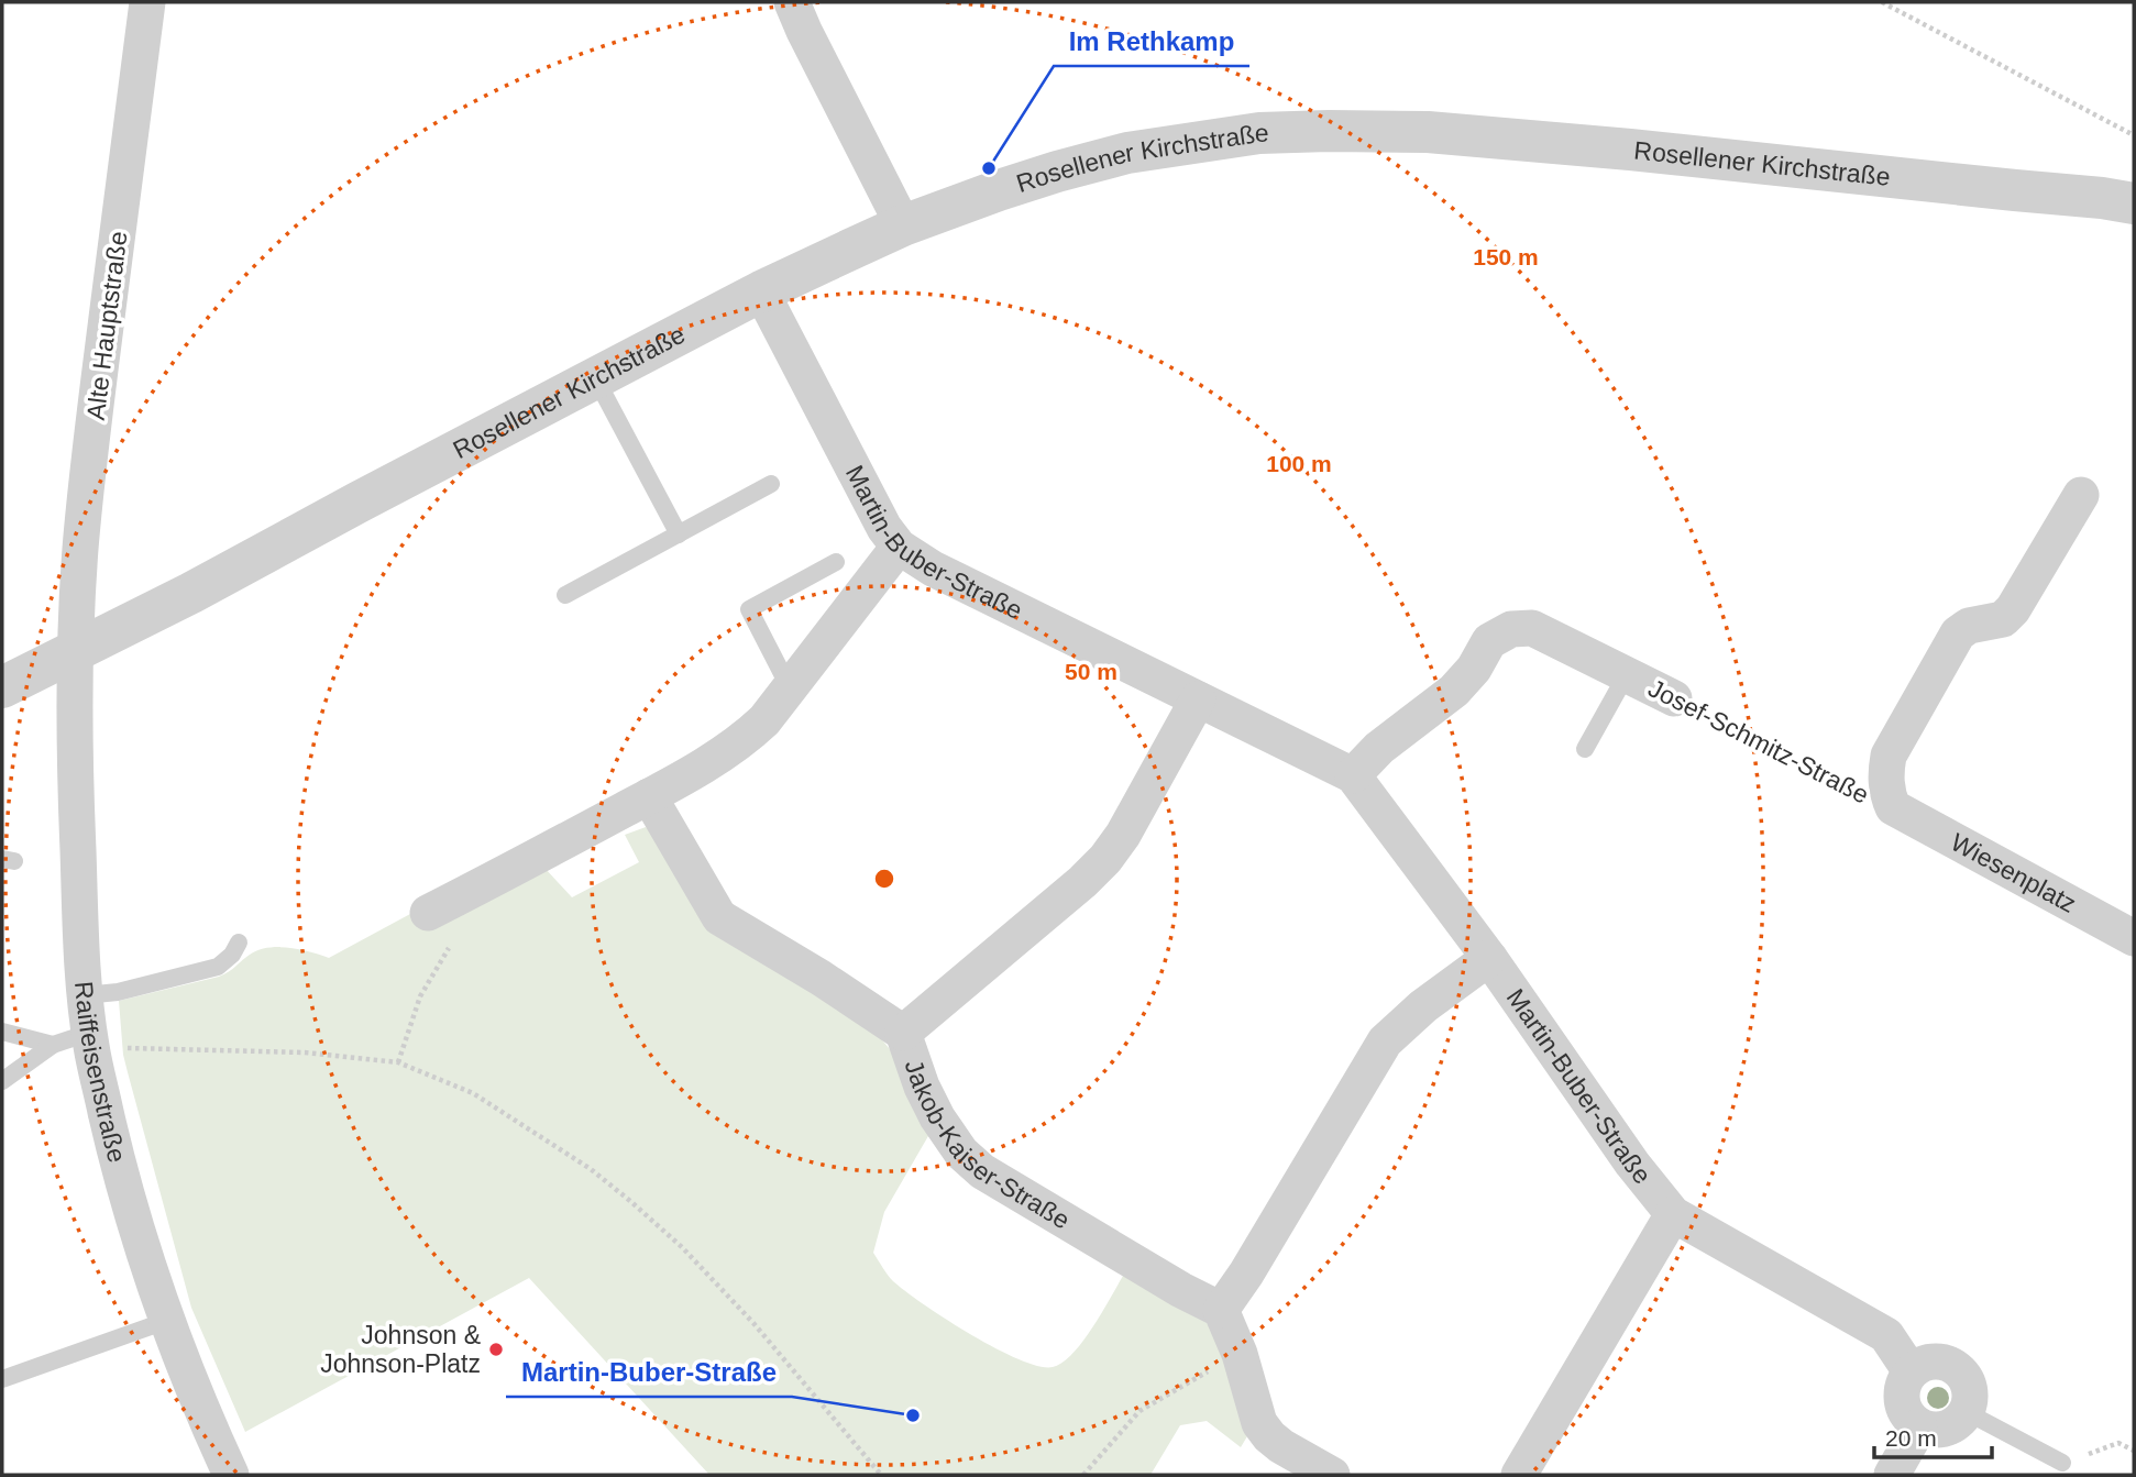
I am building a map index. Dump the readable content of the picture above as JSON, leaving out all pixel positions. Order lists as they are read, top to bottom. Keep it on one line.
{"streets":{"street":["Rosellener Kirchstraße","Alte Hauptstraße","Martin-Buber-Straße","Josef-Schmitz-Straße","Wiesenplatz","Raiffeisenstraße","Jakob-Kaiser-Straße"]},"crossings":[["Rosellener Kirchstraße","Alte Hauptstraße"],["Rosellener Kirchstraße","Martin-Buber-Straße"],["Rosellener Kirchstraße","Raiffeisenstraße"],["Alte Hauptstraße","Raiffeisenstraße"],["Martin-Buber-Straße","Josef-Schmitz-Straße"],["Josef-Schmitz-Straße","Wiesenplatz"]],"places":["Im Rethkamp","Johnson & Johnson-Platz","Martin-Buber-Straße"],"scale_bar":"20 m","rings":["150 m","100 m","50 m"]}
